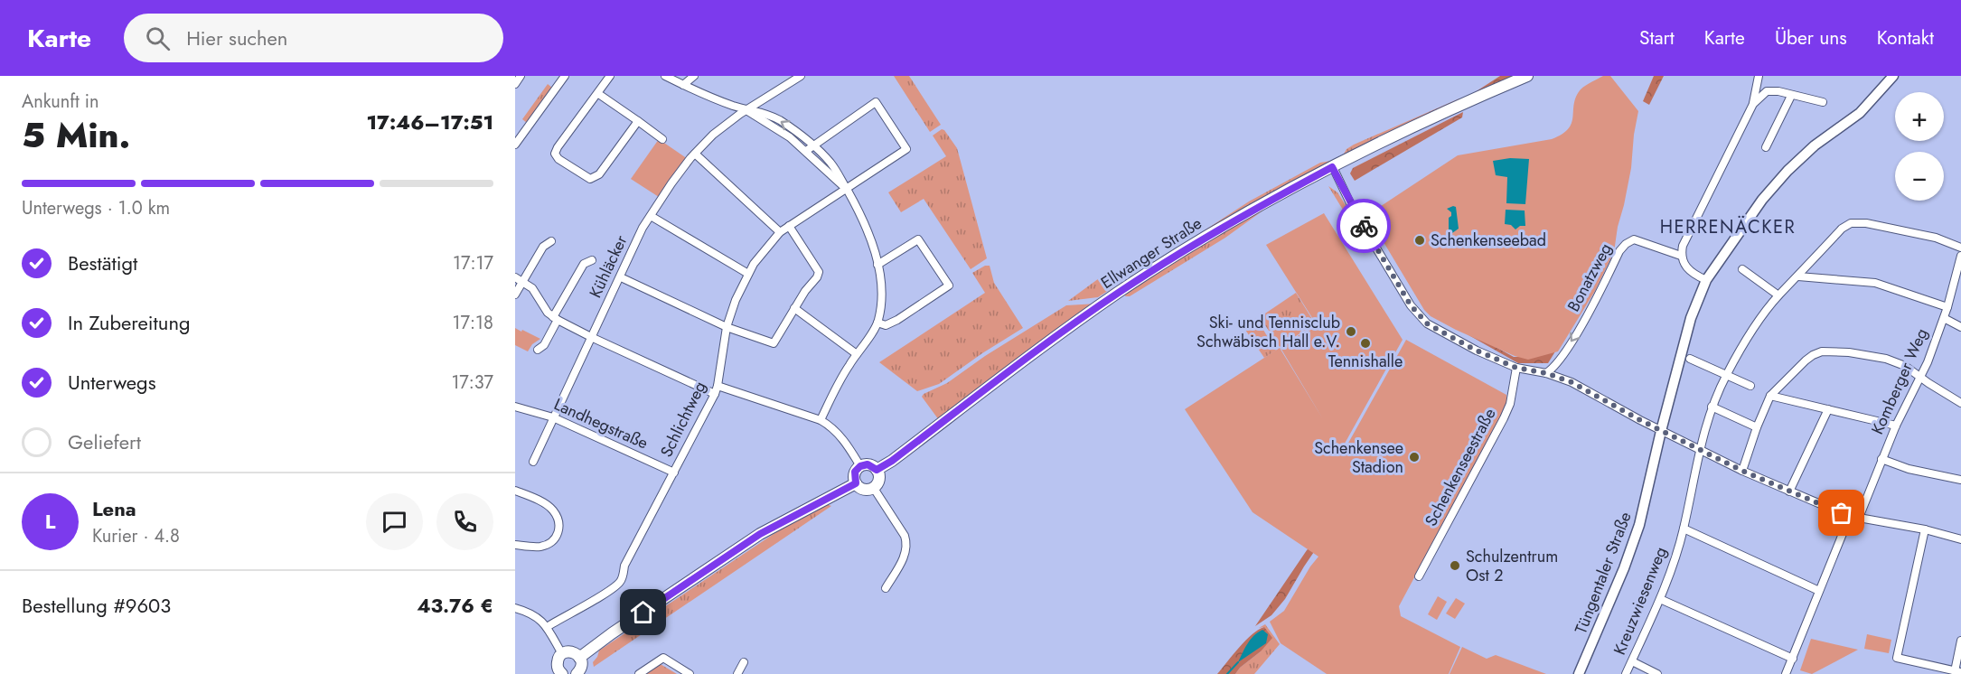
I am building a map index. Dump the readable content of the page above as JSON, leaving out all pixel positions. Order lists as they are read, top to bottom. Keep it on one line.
{"streets":{"main road":["Ellwanger Straße"],"street":["Kühläcker","Bonatzweg","Komberger Weg","Schlichtweg","Landhegstraße","Schenkenseestraße","Tüngentaler Straße","Kreuzwiesenweg"]},"crossings":[["Kühläcker","Landhegstraße"],["Schlichtweg","Landhegstraße"]],"one_way":["Bonatzweg"],"districts":["HERRENÄCKER"],"places":["Schenkenseebad","Ski- und Tennisclub Schwäbisch Hall e.V.","Tennishalle","Schenkensee Stadion","Schulzentrum Ost 2"],"page":{"header":"Karte","search":"Hier suchen","nav":["Start","Karte","Über uns","Kontakt"],"heading":["5 Min.","Ankunft in","17:46–17:51"],"panel":["Lena","Kurier · 4.8","Bestellung #9603","43.76 €"],"map_buttons":["+","−"],"bar":"Unterwegs · 1.0 km","list":[["Bestätigt","17:17"],["In Zubereitung","17:18"],["Unterwegs","17:37"],"Geliefert"],"round":"L"}}
